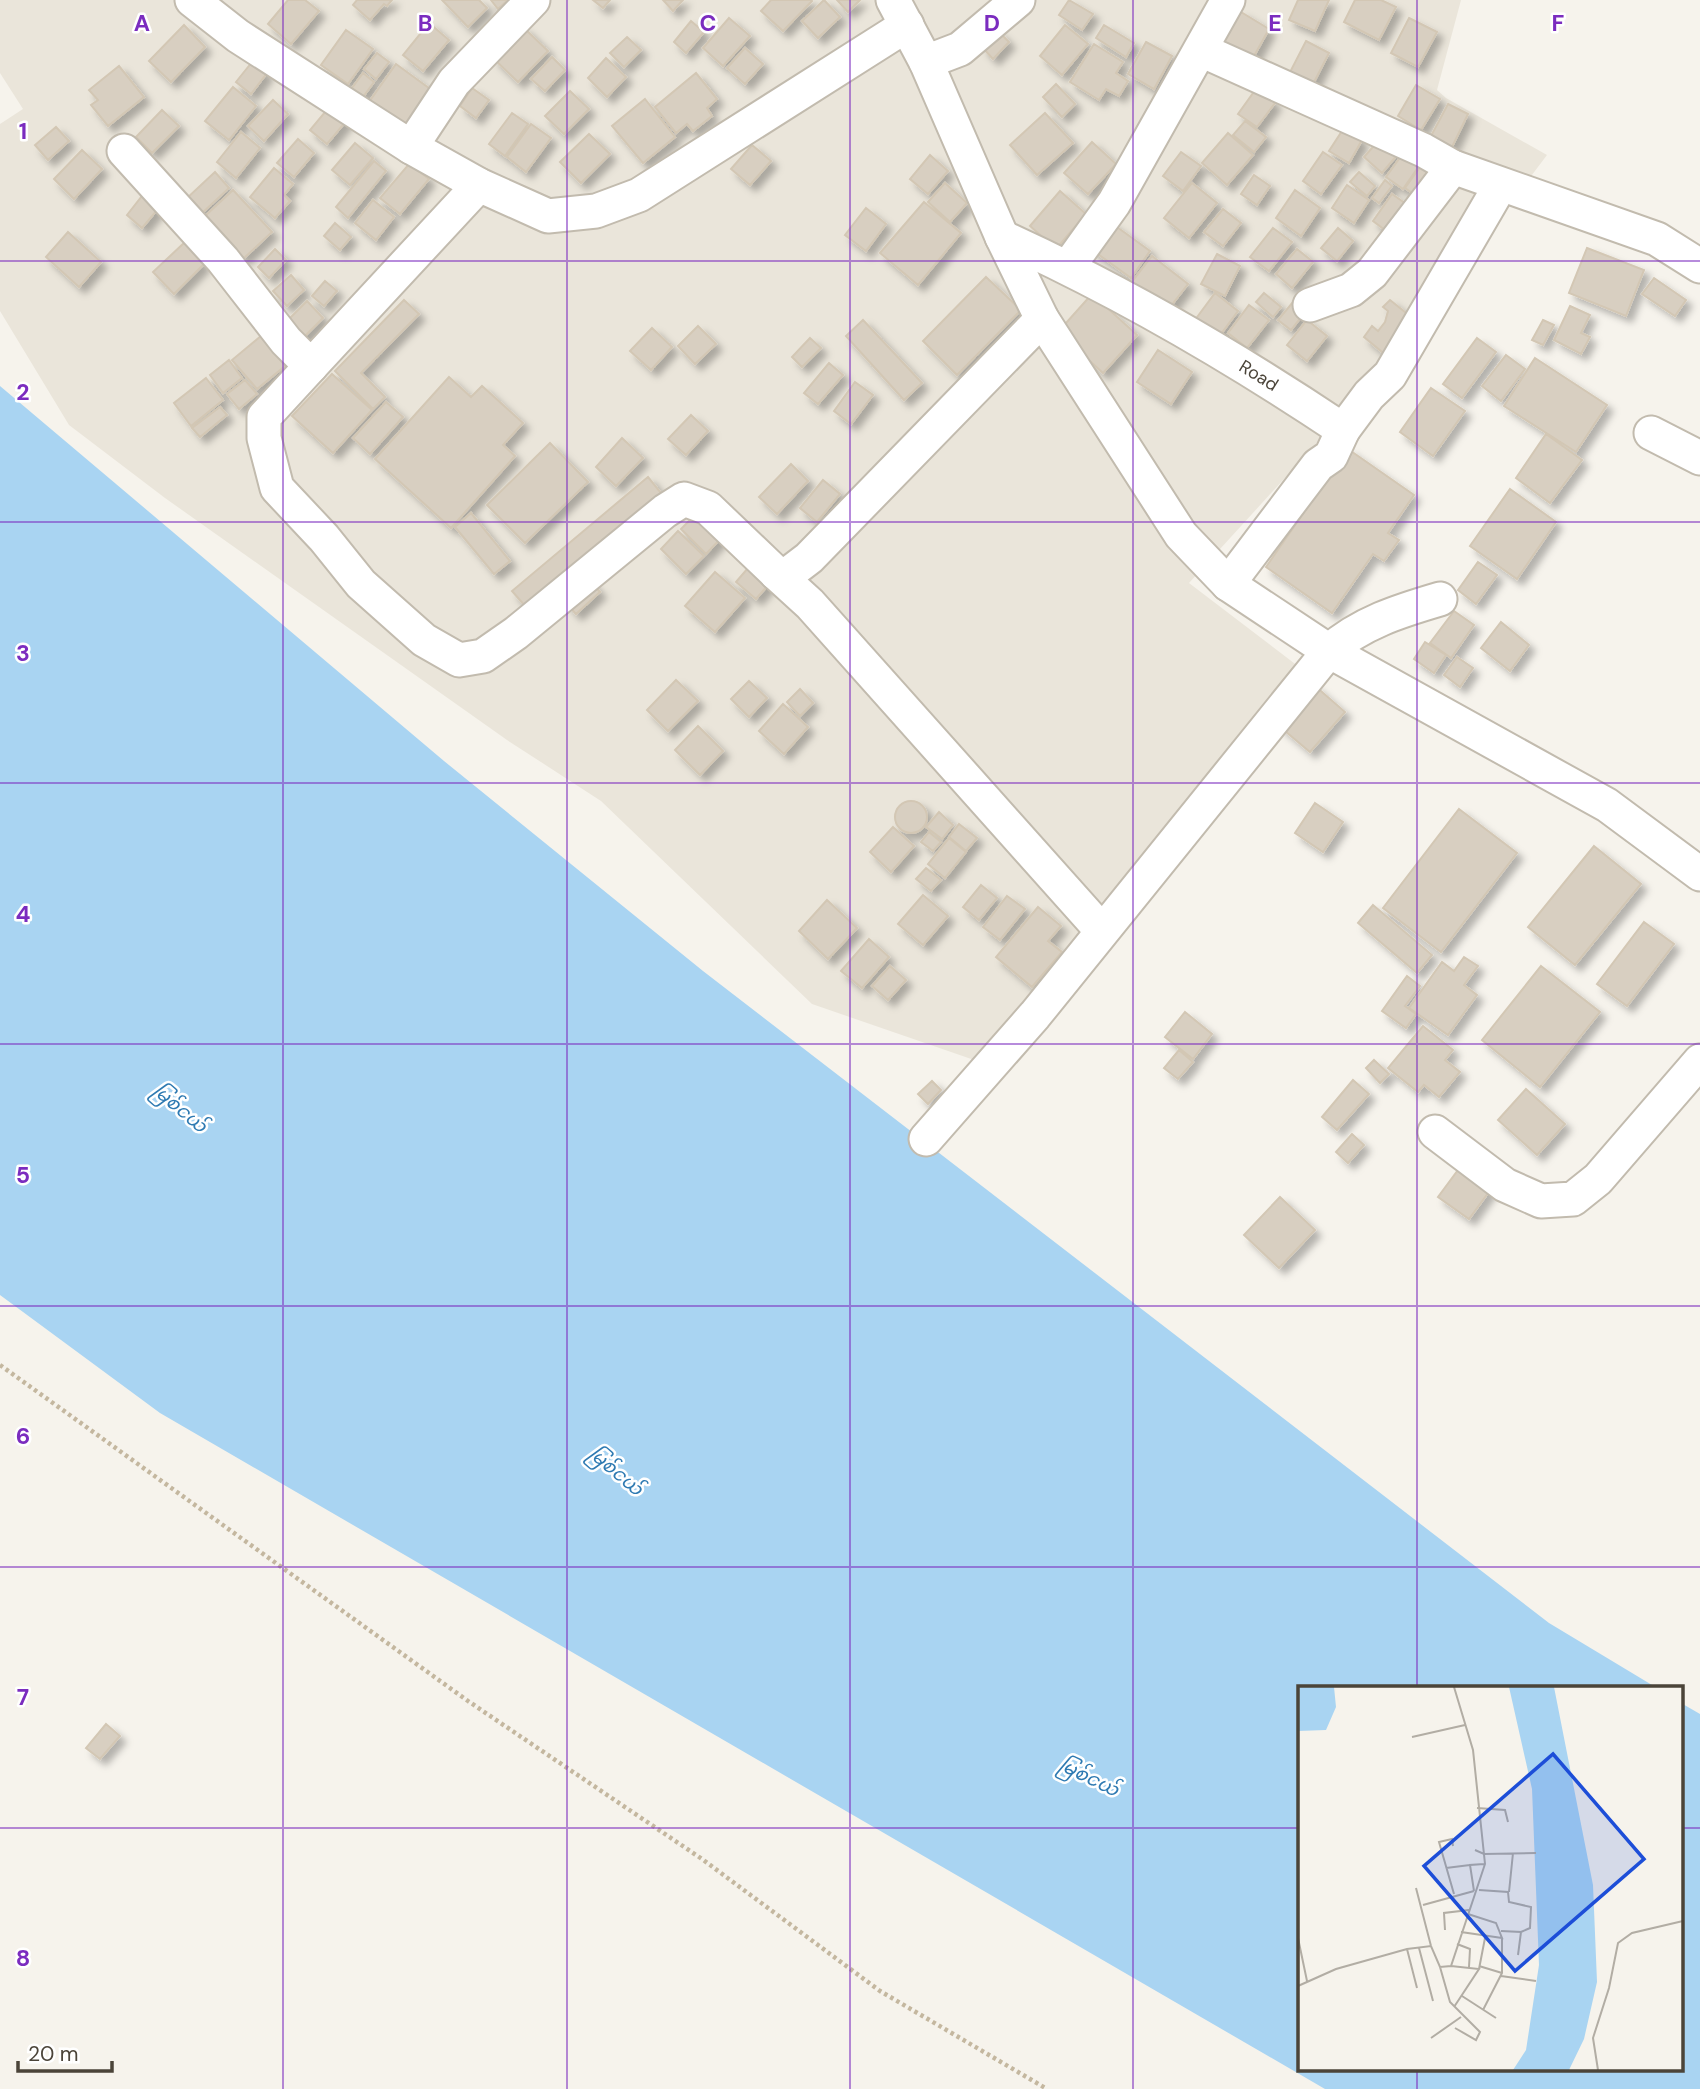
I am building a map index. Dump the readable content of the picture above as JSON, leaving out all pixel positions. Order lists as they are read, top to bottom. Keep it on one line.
{"streets":{"street":["Road"]},"water":["မြစ်ငယ်"],"scale_bar":"20 m","grid":{"columns":["A","B","C","D","E","F"],"rows":["1","2","3","4","5","6","7","8"]}}
